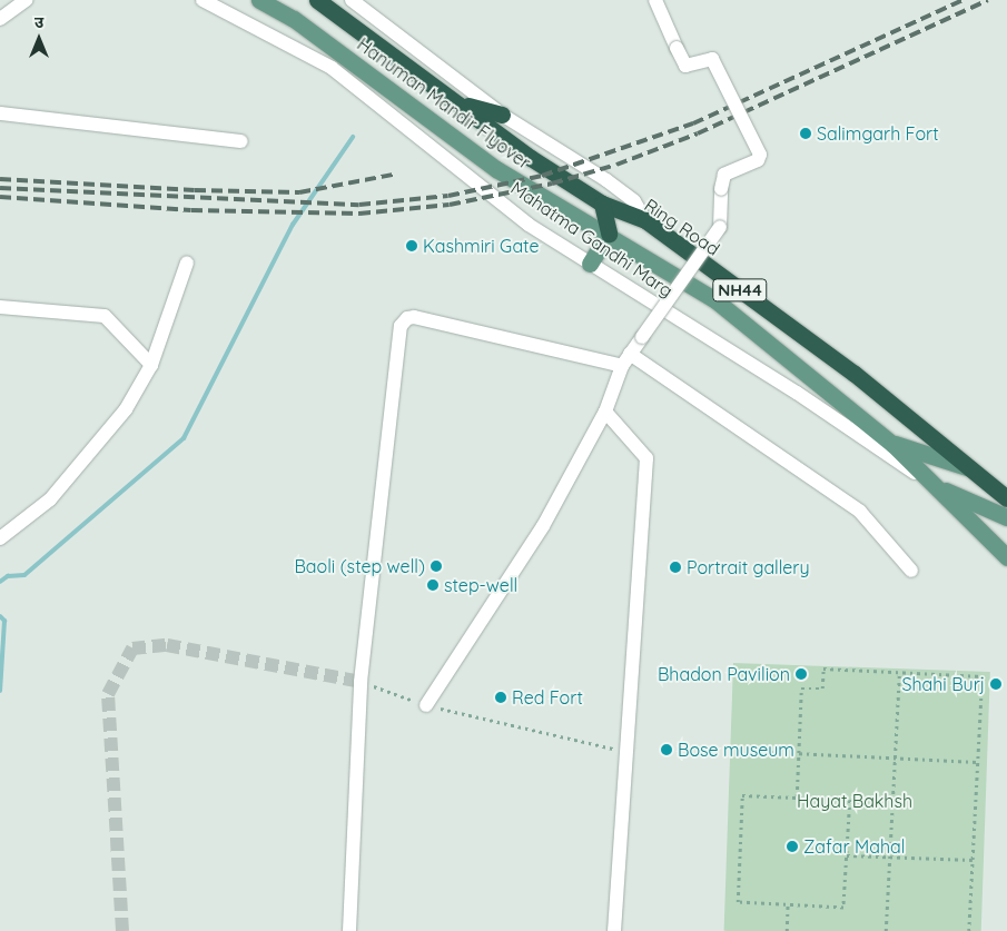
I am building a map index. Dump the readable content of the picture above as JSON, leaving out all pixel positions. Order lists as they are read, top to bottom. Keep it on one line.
{"streets":{"highway":["Hanuman Mandir Flyover","Ring Road","NH44"],"main road":["Mahatma Gandhi Marg"]},"crossings":[["Hanuman Mandir Flyover","Ring Road"],["Hanuman Mandir Flyover","Mahatma Gandhi Marg"]],"parks":["Hayat Bakhsh"],"places":["Salimgarh Fort","Kashmiri Gate","Baoli (step well)","Portrait gallery","step-well","Bhadon Pavilion","Shahi Burj","Red Fort","Bose museum","Zafar Mahal"],"north":"top"}
